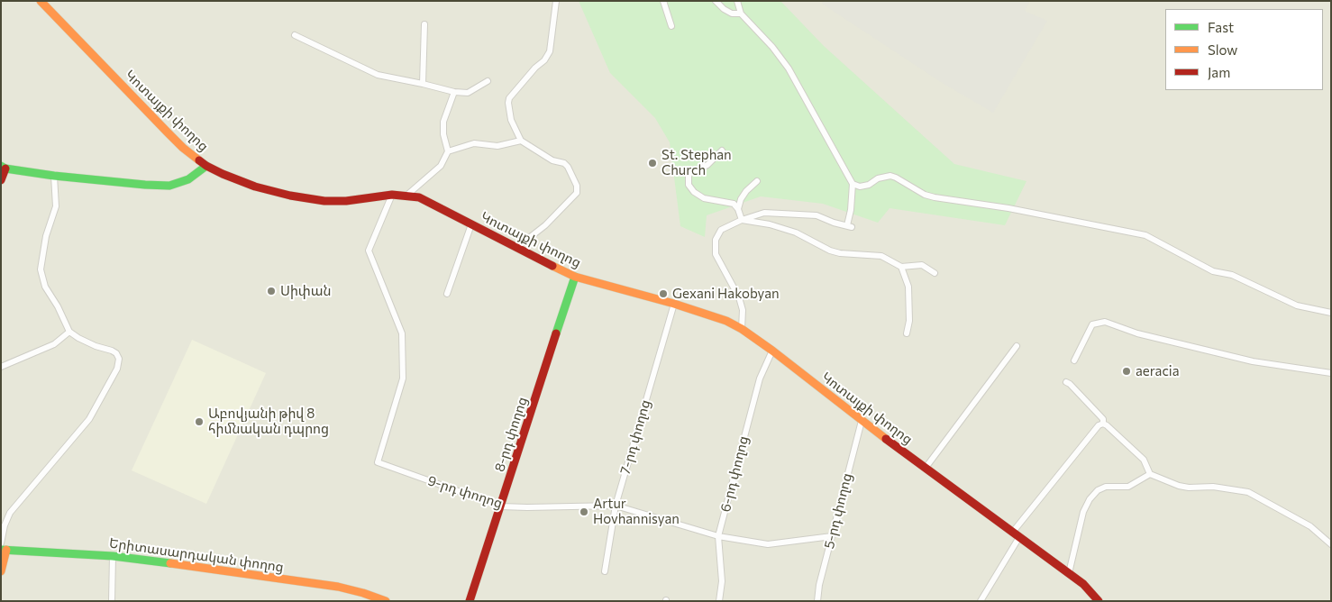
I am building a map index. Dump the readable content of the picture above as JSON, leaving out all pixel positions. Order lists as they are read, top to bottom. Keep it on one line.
{"streets":{"main road":["Կոտայքի փողոց","8-րդ փողոց","Երիտասարդական փողոց"],"street":["7-րդ փողոց","6-րդ փողոց","9-րդ փողոց","5-րդ փողոց"]},"crossings":[["Կոտայքի փողոց","8-րդ փողոց"],["Կոտայքի փողոց","7-րդ փողոց"],["Կոտայքի փողոց","6-րդ փողոց"],["Կոտայքի փողոց","9-րդ փողոց"],["Կոտայքի փողոց","5-րդ փողոց"],["8-րդ փողոց","9-րդ փողոց"],["7-րդ փողոց","9-րդ փողոց"],["6-րդ փողոց","9-րդ փողոց"],["9-րդ փողոց","5-րդ փողոց"]],"places":["St. Stephan Church","Սիփան","Gexani Hakobyan","aeracia","Աբովյանի թիվ 8 հիմնական դպրոց","Artur Hovhannisyan"],"legend":["Fast","Slow","Jam"]}
